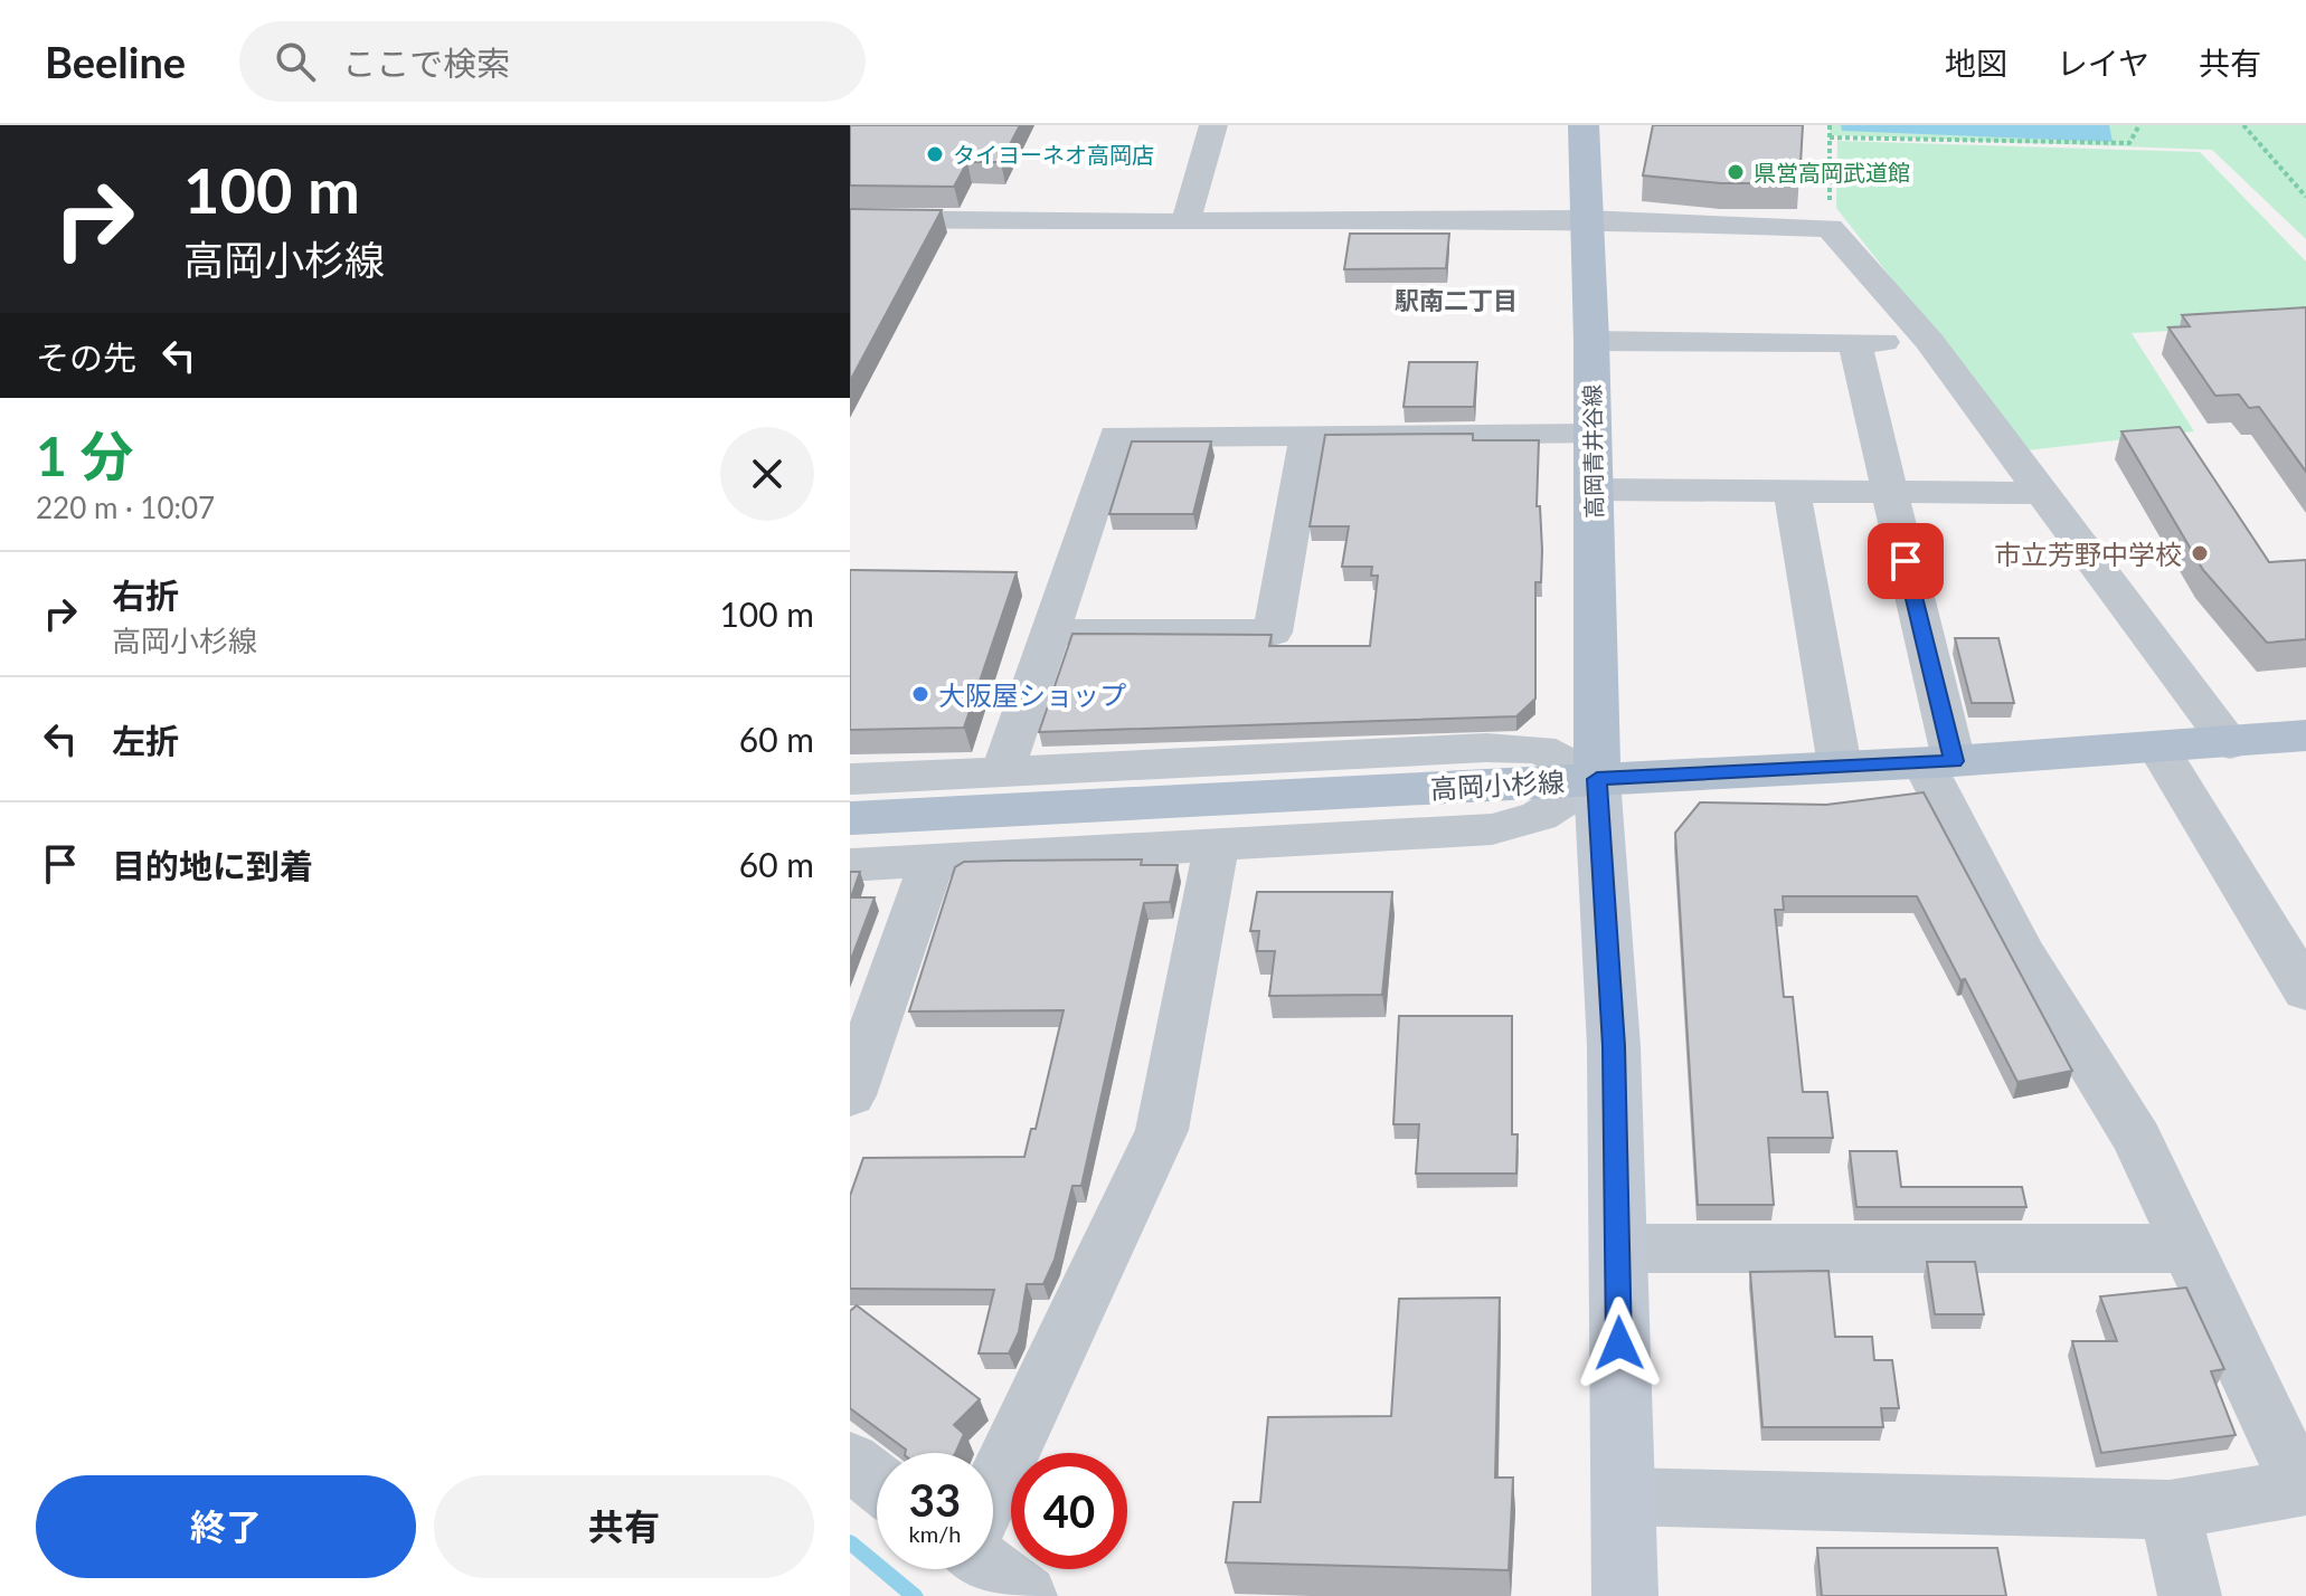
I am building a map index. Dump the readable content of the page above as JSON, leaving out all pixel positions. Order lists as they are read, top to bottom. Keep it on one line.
{"streets":{"main road":["高岡青井谷線","高岡小杉線"]},"crossings":[["高岡青井谷線","高岡小杉線"]],"districts":["駅南二丁目"],"places":["タイヨーネオ高岡店","県営高岡武道館","市立芳野中学校","大阪屋ショップ"],"page":{"header":"Beeline","search":"ここで検索","nav":["地図","レイヤ","共有"],"turn":["100 m","高岡小杉線"],"then":"その先","heading":["1 分","220 m · 10:07"],"list":[{"name":"右折","note":"高岡小杉線","value":"100 m"},{"name":"左折","value":"60 m"},{"name":"目的地に到着","value":"60 m"}],"speed":"33 km/h","limit":"40","buttons":["終了","共有"]}}
